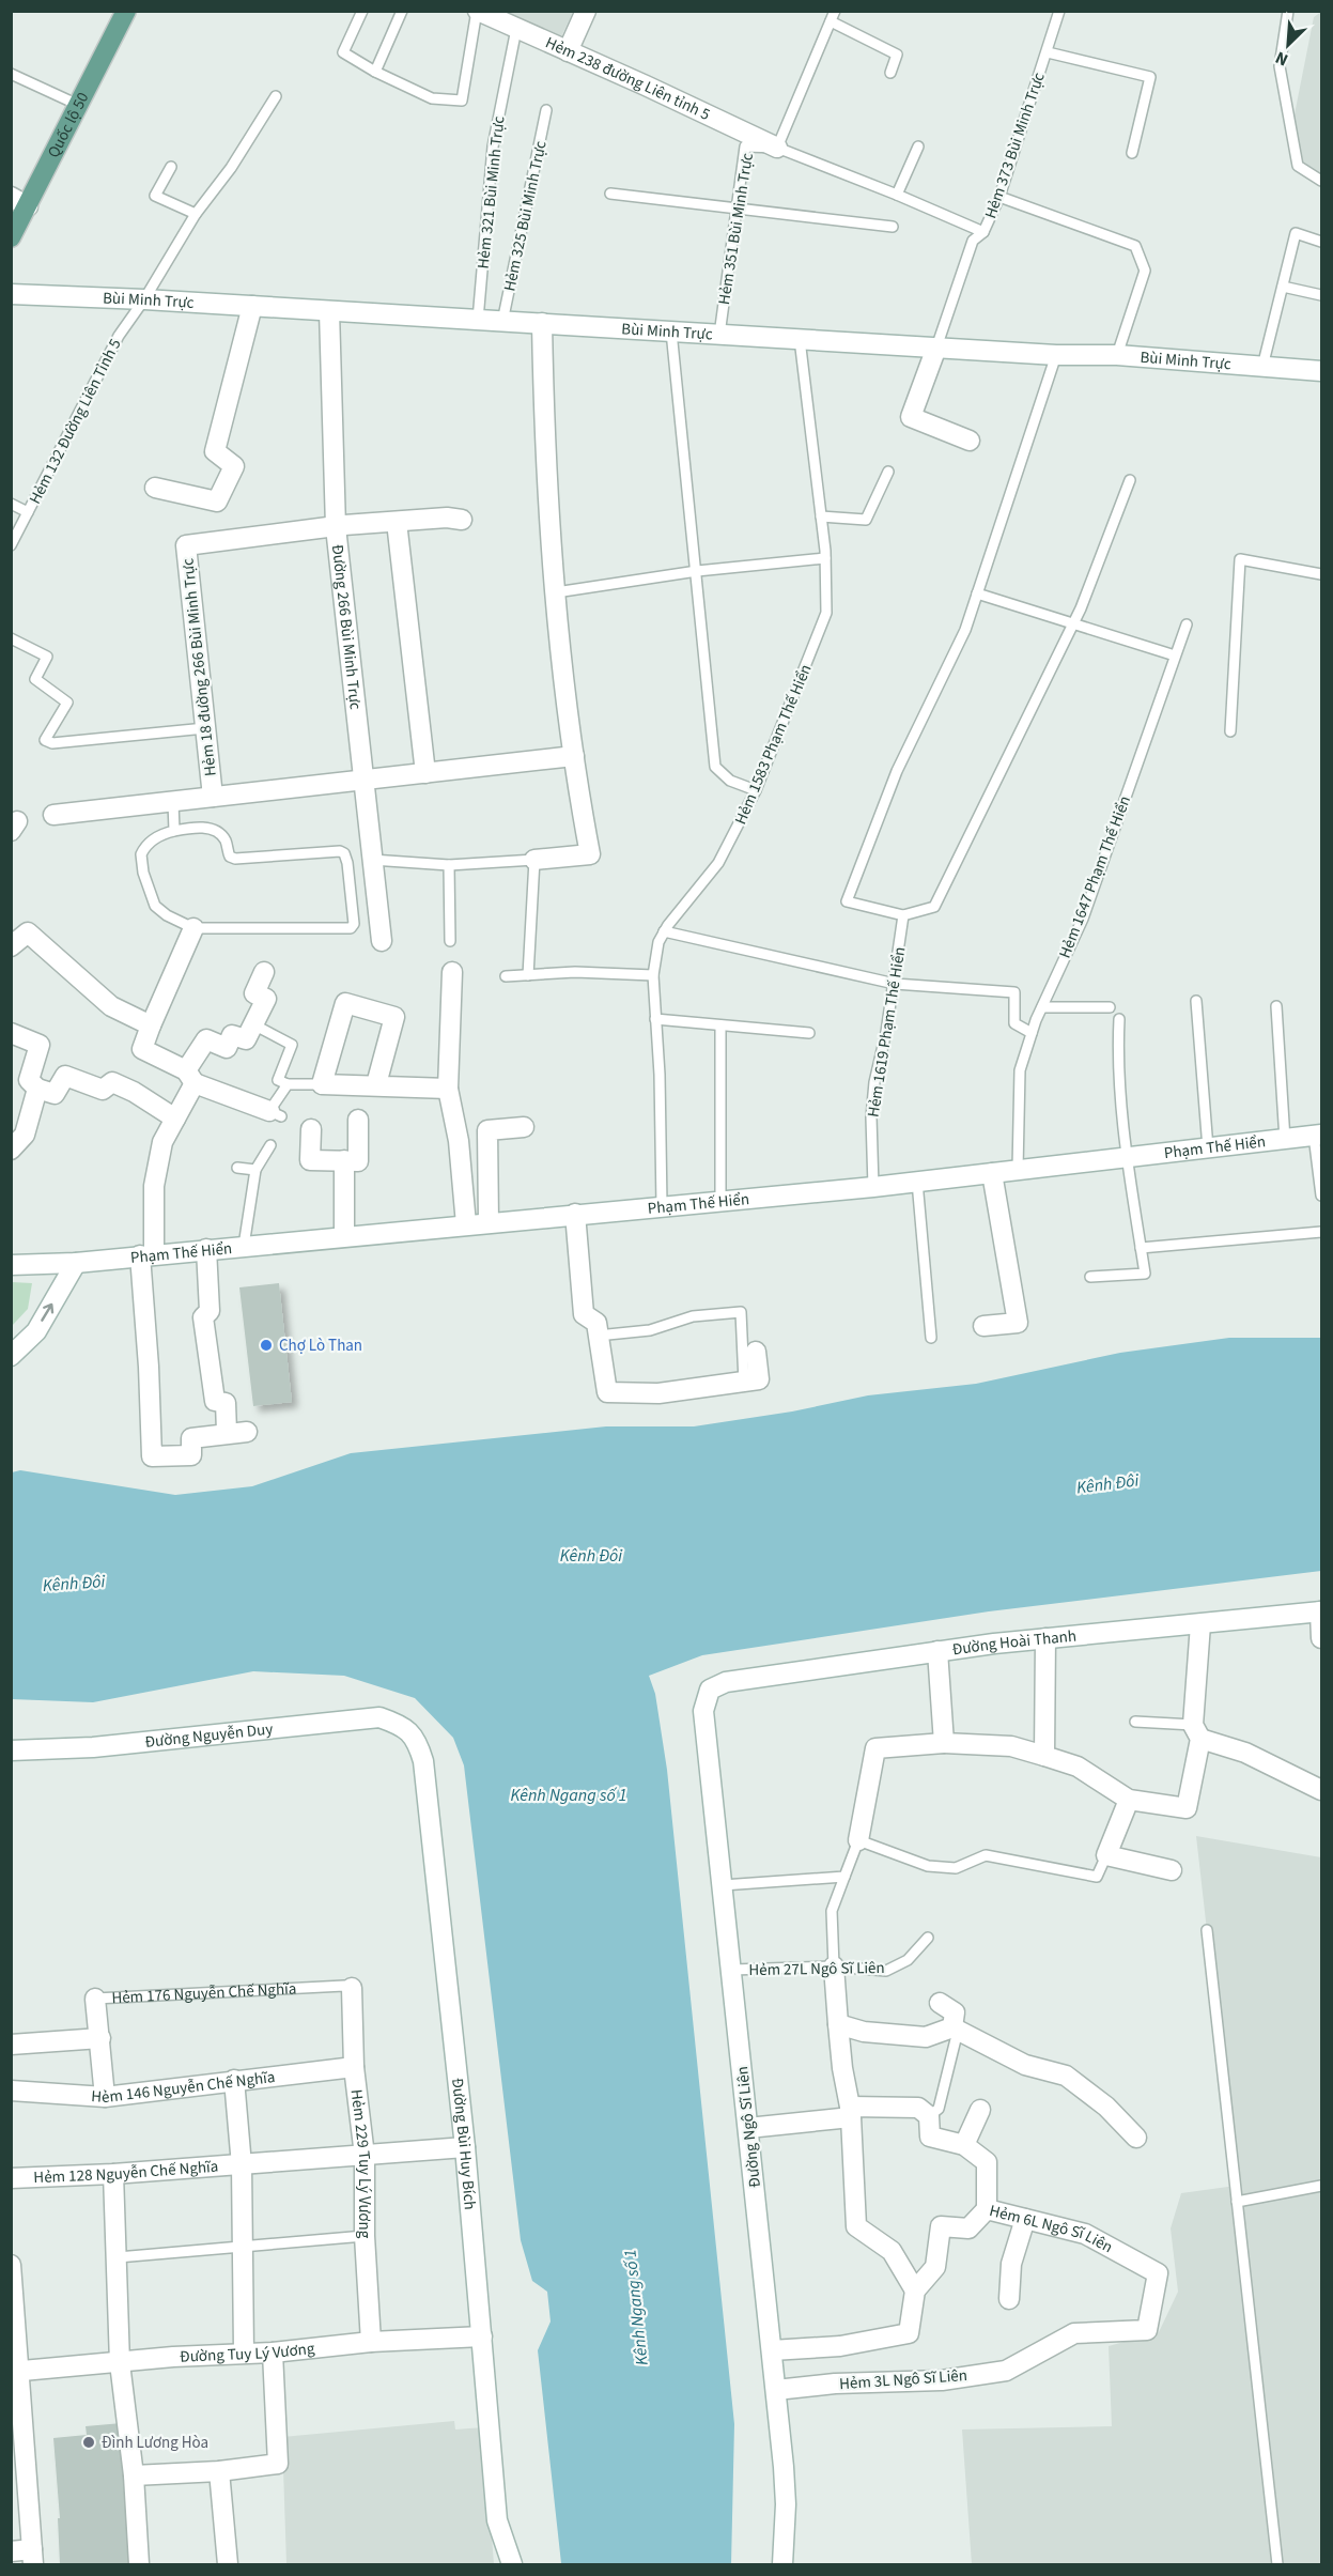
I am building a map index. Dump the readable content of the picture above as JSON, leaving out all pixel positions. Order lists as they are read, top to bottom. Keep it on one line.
{"streets":{"main road":["Quốc lộ 50"],"street":["Hẻm 238 đường Liên tỉnh 5","Bùi Minh Trực","Đường 266 Bùi Minh Trực","Hẻm 18 đường 266 Bùi Minh Trực","Phạm Thế Hiển","Đường Hoài Thanh","Đường Nguyễn Duy","Hẻm 176 Nguyễn Chế Nghĩa","Hẻm 146 Nguyễn Chế Nghĩa","Đường Ngô Sĩ Liên","Đường Bùi Huy Bích","Hẻm 229 Tuy Lý Vương","Hẻm 128 Nguyễn Chế Nghĩa","Hẻm 6L Ngô Sĩ Liên","Đường Tuy Lý Vương","Hẻm 3L Ngô Sĩ Liên"],"lane":["Hẻm 373 Bùi Minh Trực","Hẻm 321 Bùi Minh Trực","Hẻm 325 Bùi Minh Trực","Hẻm 351 Bùi Minh Trực","Hẻm 132 Đường Liên Tỉnh 5","Hẻm 1583 Phạm Thế Hiển","Hẻm 1647 Phạm Thế Hiển","Hẻm 1619 Phạm Thế Hiển","Hẻm 27L Ngô Sĩ Liên"]},"crossings":[["Hẻm 238 đường Liên tỉnh 5","Hẻm 321 Bùi Minh Trực"],["Hẻm 238 đường Liên tỉnh 5","Hẻm 351 Bùi Minh Trực"],["Hẻm 373 Bùi Minh Trực","Bùi Minh Trực"],["Hẻm 321 Bùi Minh Trực","Bùi Minh Trực"],["Hẻm 325 Bùi Minh Trực","Bùi Minh Trực"],["Hẻm 351 Bùi Minh Trực","Bùi Minh Trực"],["Bùi Minh Trực","Hẻm 132 Đường Liên Tỉnh 5"],["Bùi Minh Trực","Đường 266 Bùi Minh Trực"],["Bùi Minh Trực","Hẻm 1583 Phạm Thế Hiển"],["Đường 266 Bùi Minh Trực","Hẻm 18 đường 266 Bùi Minh Trực"],["Hẻm 1583 Phạm Thế Hiển","Phạm Thế Hiển"],["Hẻm 1647 Phạm Thế Hiển","Phạm Thế Hiển"],["Hẻm 1619 Phạm Thế Hiển","Phạm Thế Hiển"],["Đường Hoài Thanh","Đường Ngô Sĩ Liên"],["Đường Nguyễn Duy","Đường Bùi Huy Bích"],["Hẻm 27L Ngô Sĩ Liên","Đường Ngô Sĩ Liên"],["Hẻm 176 Nguyễn Chế Nghĩa","Hẻm 146 Nguyễn Chế Nghĩa"],["Hẻm 176 Nguyễn Chế Nghĩa","Hẻm 229 Tuy Lý Vương"],["Hẻm 146 Nguyễn Chế Nghĩa","Hẻm 229 Tuy Lý Vương"],["Đường Ngô Sĩ Liên","Hẻm 3L Ngô Sĩ Liên"],["Đường Bùi Huy Bích","Hẻm 128 Nguyễn Chế Nghĩa"],["Đường Bùi Huy Bích","Đường Tuy Lý Vương"],["Hẻm 229 Tuy Lý Vương","Hẻm 128 Nguyễn Chế Nghĩa"],["Hẻm 229 Tuy Lý Vương","Đường Tuy Lý Vương"],["Hẻm 6L Ngô Sĩ Liên","Hẻm 3L Ngô Sĩ Liên"]],"water":["Kênh Đôi","Kênh Ngang số 1"],"places":["Chợ Lò Than","Đình Lương Hòa"],"north":"bottom left"}
